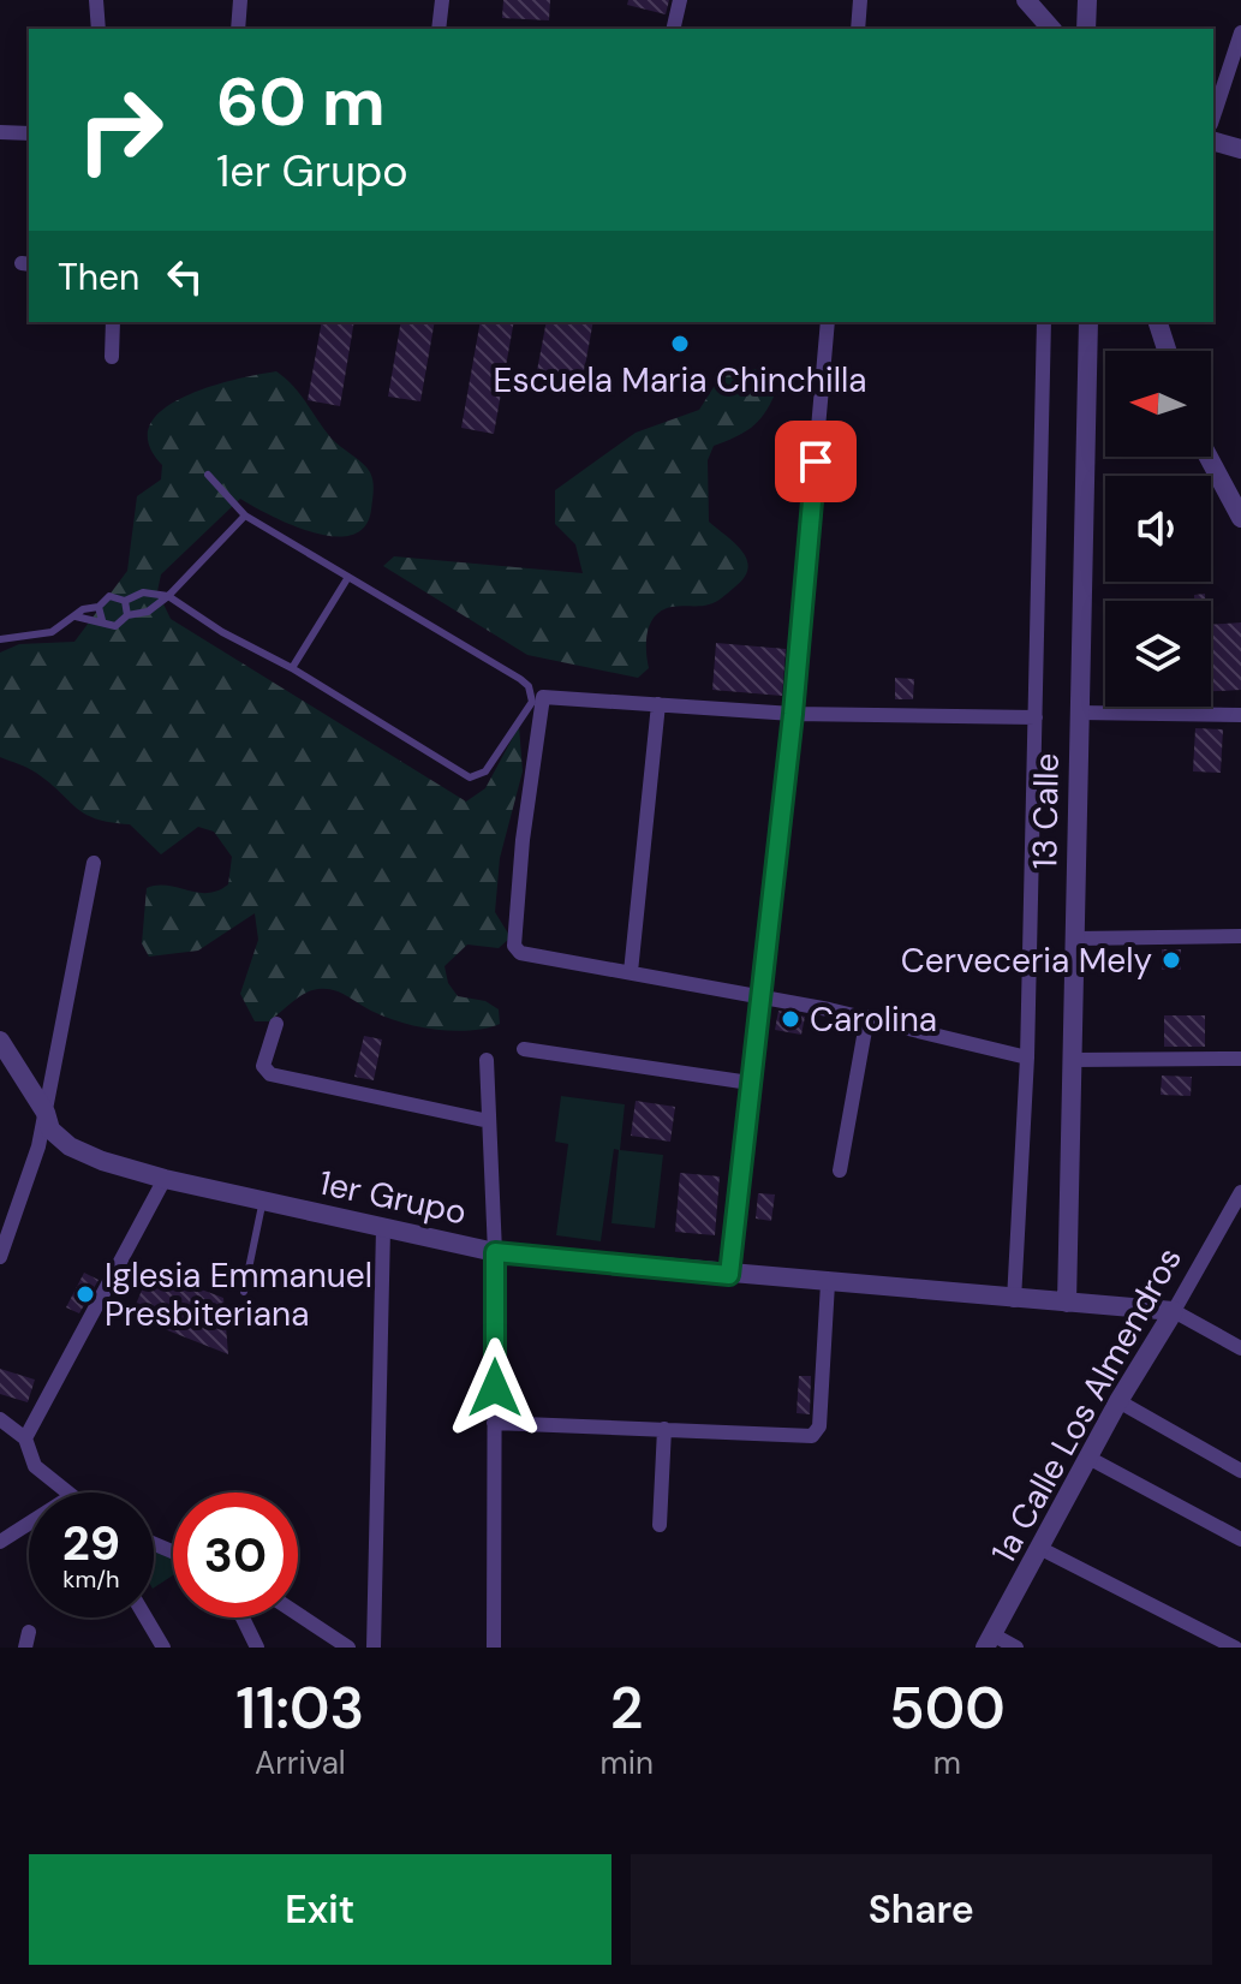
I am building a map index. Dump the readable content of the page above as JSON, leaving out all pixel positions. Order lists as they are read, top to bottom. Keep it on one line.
{"streets":{"street":["13 Calle","1er Grupo","1a Calle Los Almendros"]},"crossings":[["13 Calle","1er Grupo"],["1er Grupo","1a Calle Los Almendros"]],"places":["Escuela Maria Chinchilla","Cerveceria Mely","Carolina","Iglesia Emmanuel Presbiteriana"],"north":"left","page":{"turn":["60 m","1er Grupo"],"then":"Then","speed":"29 km/h","limit":"30","eta":["11:03","Arrival","2","min","500","m"],"buttons":["Exit","Share"]}}
